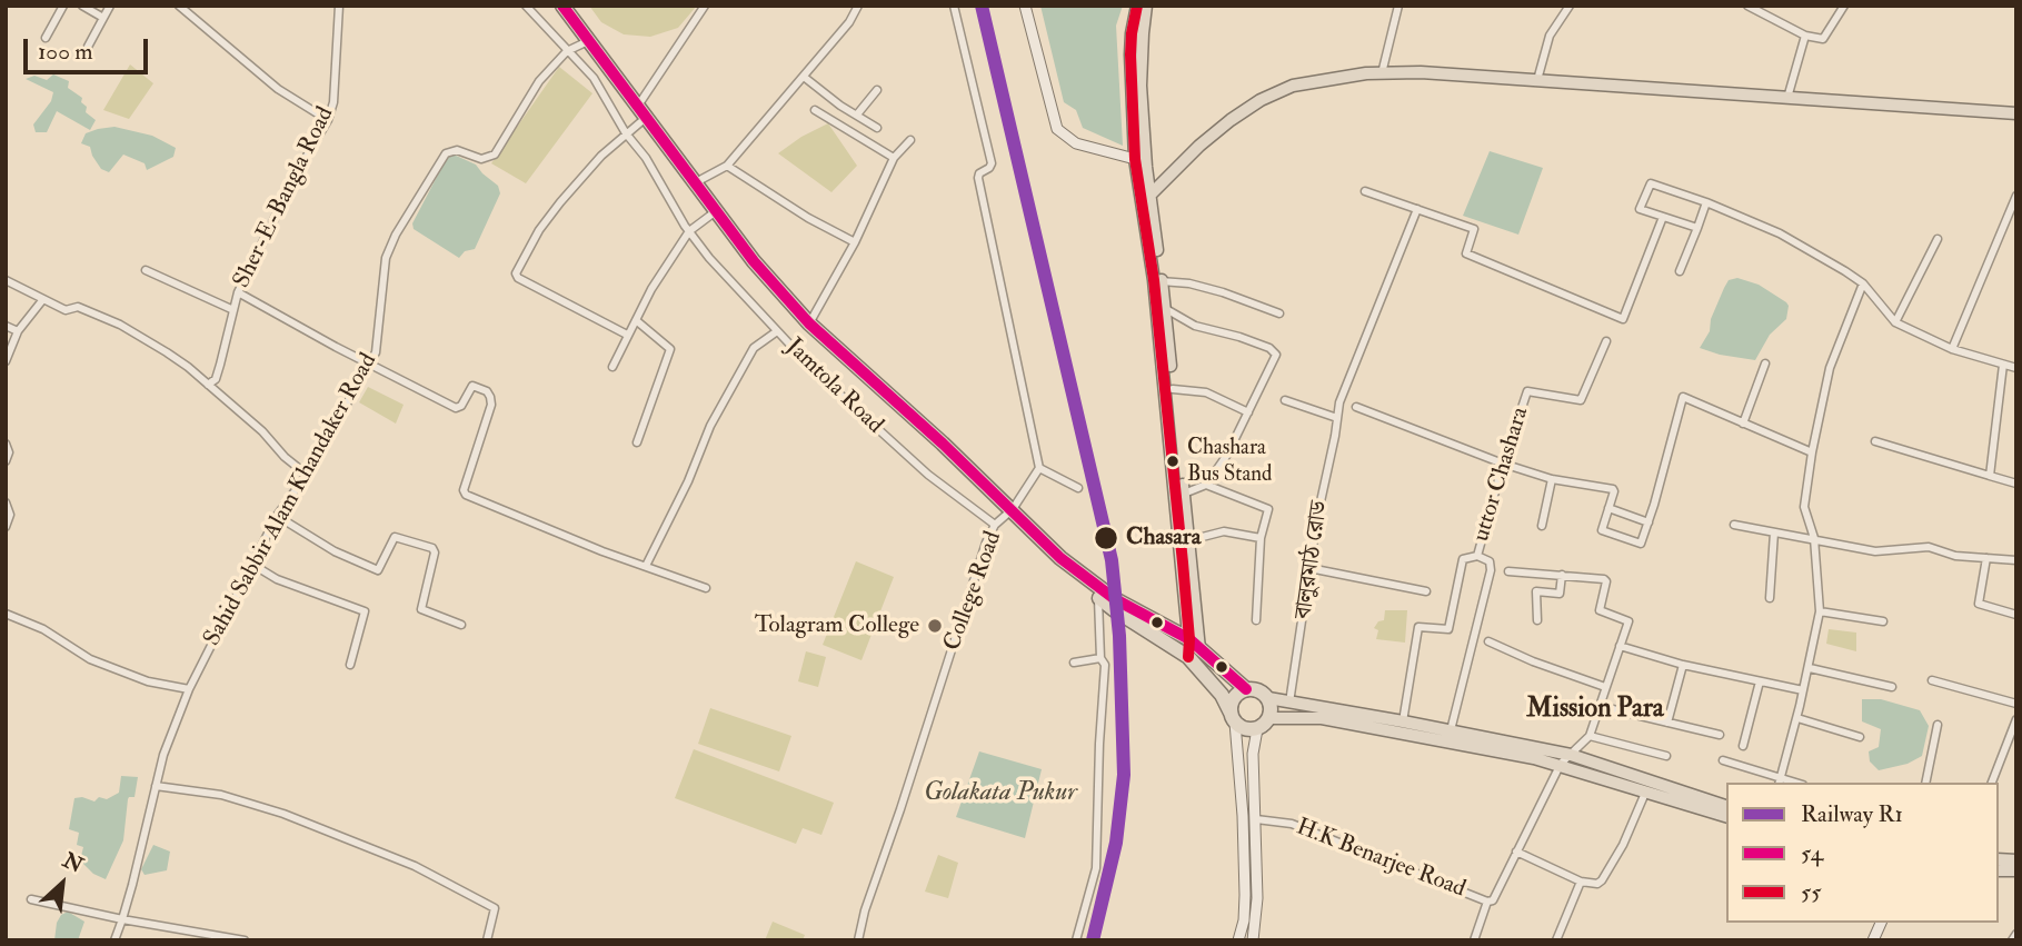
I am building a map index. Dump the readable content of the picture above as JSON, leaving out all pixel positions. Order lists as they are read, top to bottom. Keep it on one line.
{"streets":{"street":["Sher-E-Bangla Road","Jamtola Road","uttor Chashara","Sahid Sabbir Alam Khandaker Road","বালুরমাঠ রোড","College Road","H.K Benarjee Road"]},"crossings":[["Jamtola Road","Sahid Sabbir Alam Khandaker Road"],["Jamtola Road","College Road"]],"districts":["Mission Para"],"water":["Golakata Pukur"],"places":["Chashara Bus Stand","Chasara","Tolagram College"],"lines":["rail line R1","transit line 54","transit line 55"],"legend":["Railway R1","54","55"],"scale_bar":"100 m","north":"top right"}
